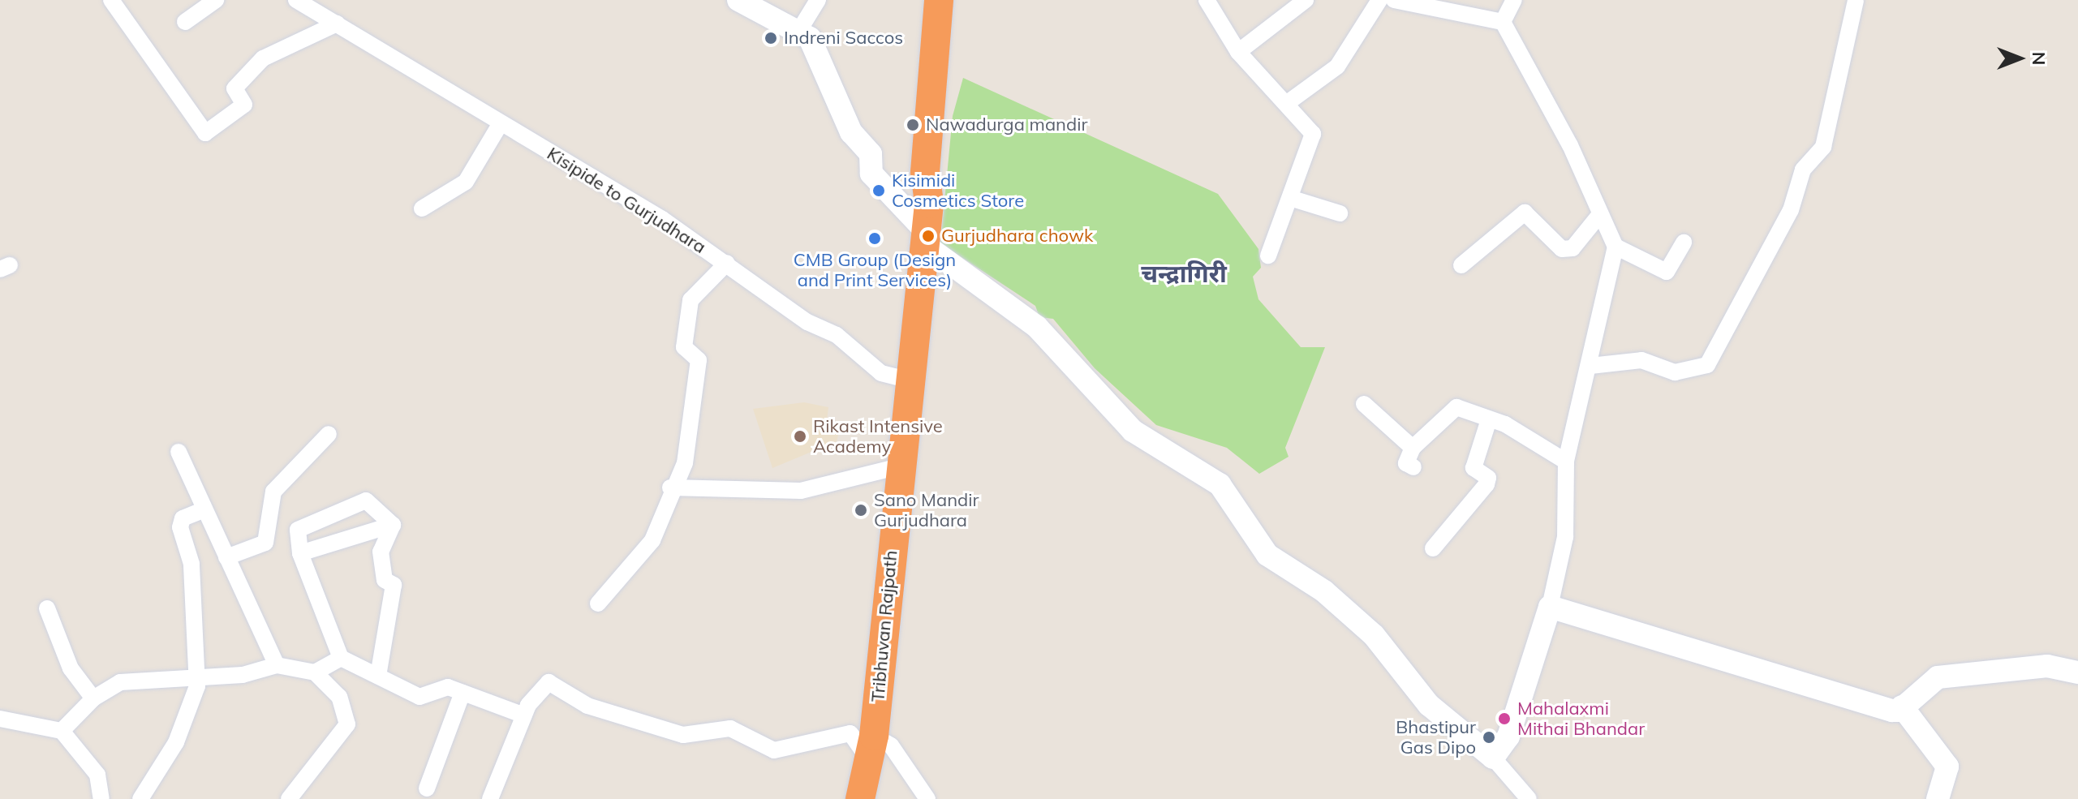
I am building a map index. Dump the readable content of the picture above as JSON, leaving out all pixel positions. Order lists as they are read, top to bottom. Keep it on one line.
{"streets":{"highway":["Tribhuvan Rajpath"],"street":["Kisipide to Gurjudhara"]},"crossings":[["Kisipide to Gurjudhara","Tribhuvan Rajpath"]],"districts":["चन्द्रागिरी"],"places":["Indreni Saccos","Nawadurga mandir","Kisimidi Cosmetics Store","Gurjudhara chowk","CMB Group (Design and Print Services)","Rikast Intensive Academy","Sano Mandir Gurjudhara","Mahalaxmi Mithai Bhandar","Bhastipur Gas Dipo"],"north":"right"}
